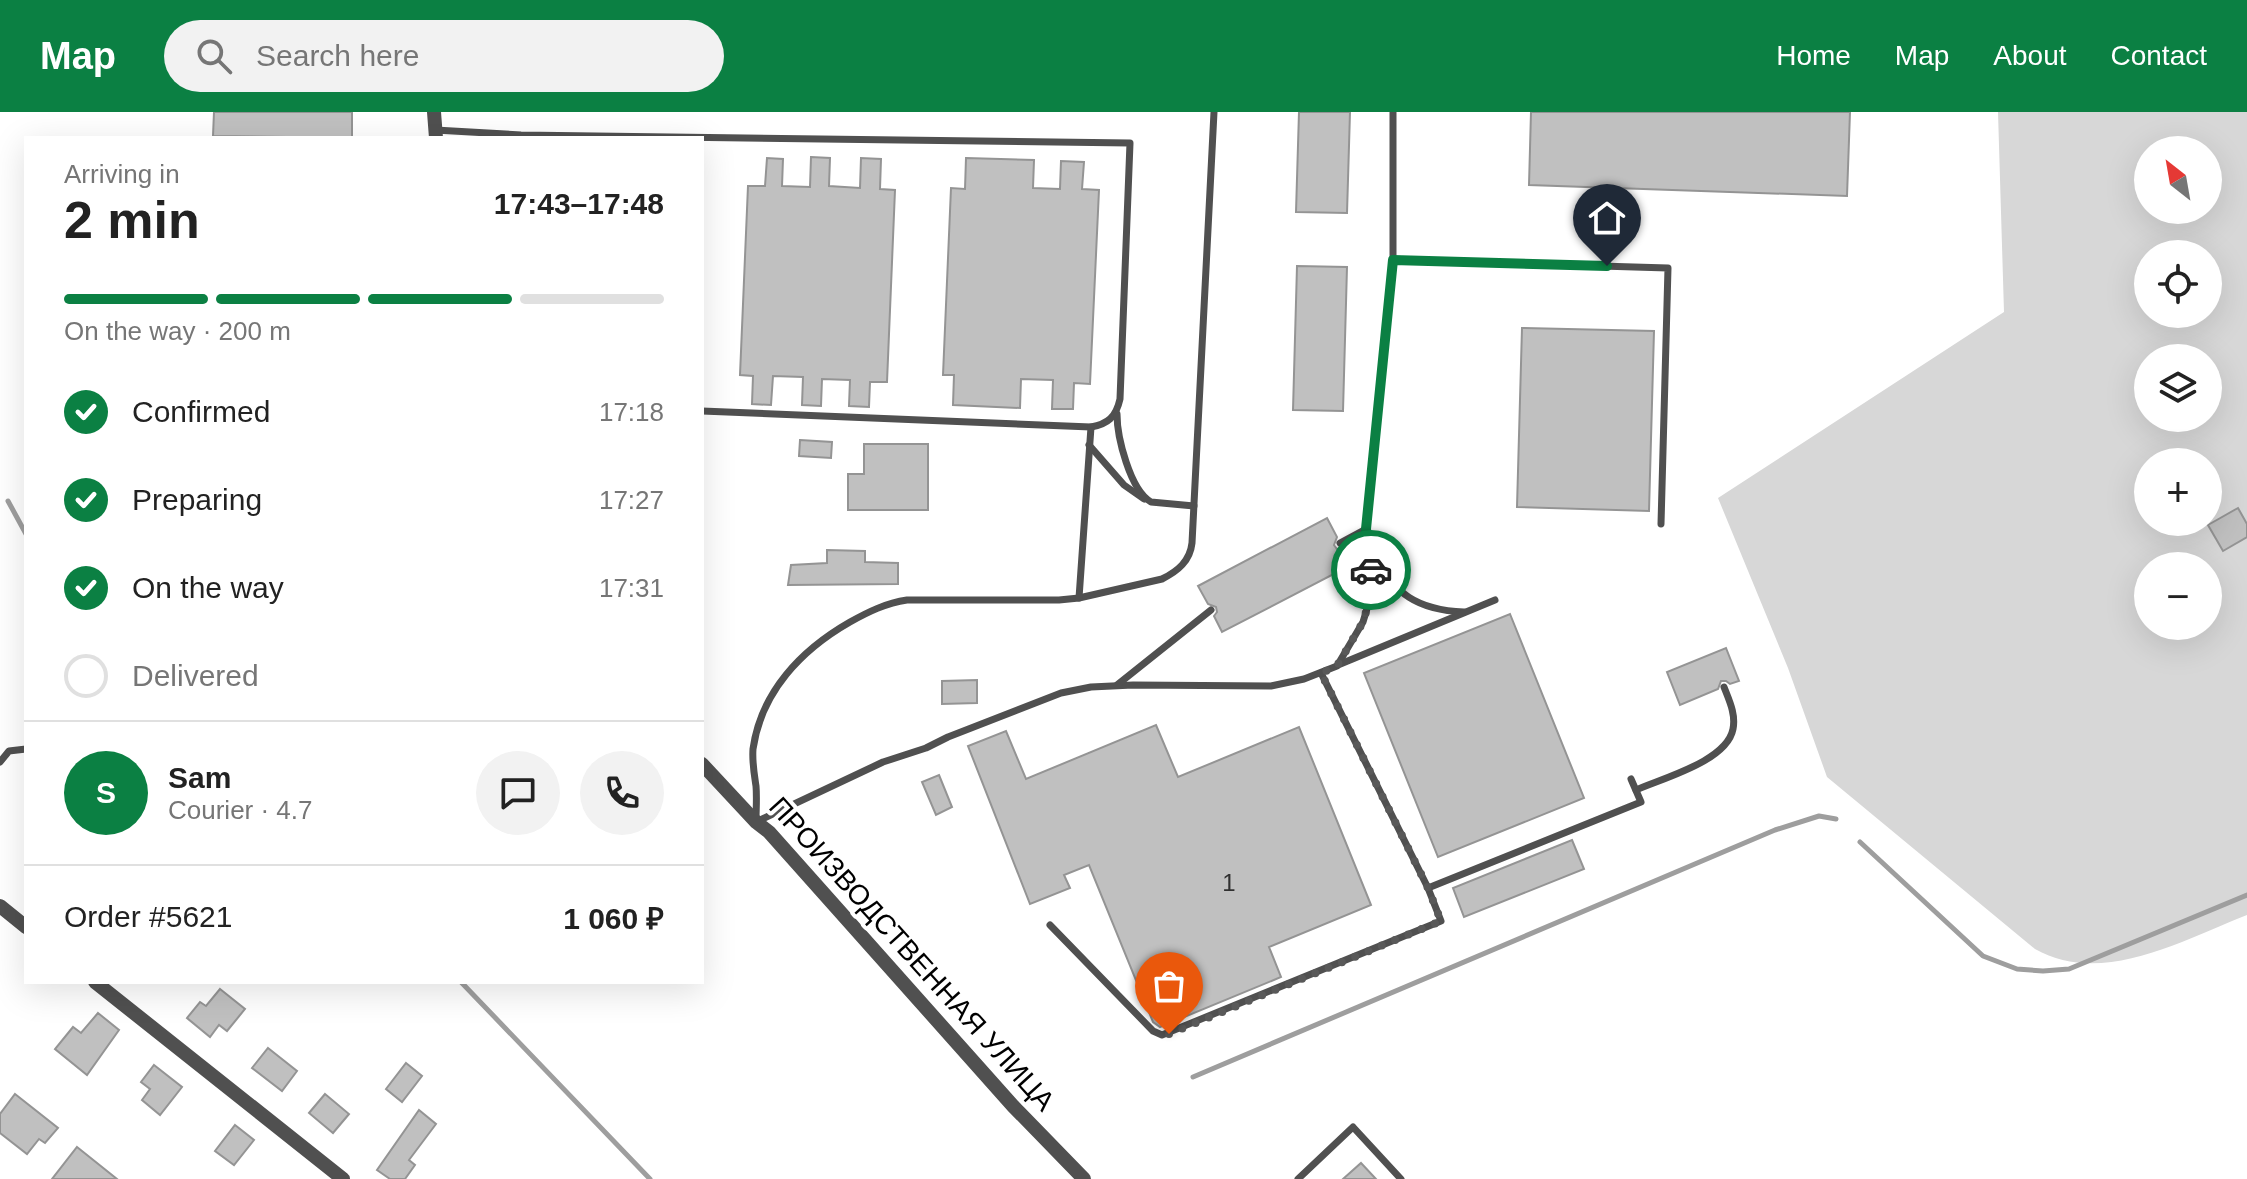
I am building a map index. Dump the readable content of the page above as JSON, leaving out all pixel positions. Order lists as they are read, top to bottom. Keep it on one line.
{"streets":{"street":["ПРОИЗВОДСТВЕННАЯ УЛИЦА"]},"house_numbers":["1"],"north":"top left","page":{"header":"Map","search":"Search here","nav":["Home","Map","About","Contact"],"map_buttons":["+","−"],"heading":["2 min","Arriving in","17:43–17:48"],"panel":["Sam","Courier · 4.7","Order #5621","1 060 ₽"],"bar":"On the way · 200 m","list":[["Confirmed","17:18"],["Preparing","17:27"],["On the way","17:31"],"Delivered"],"round":"S"}}
